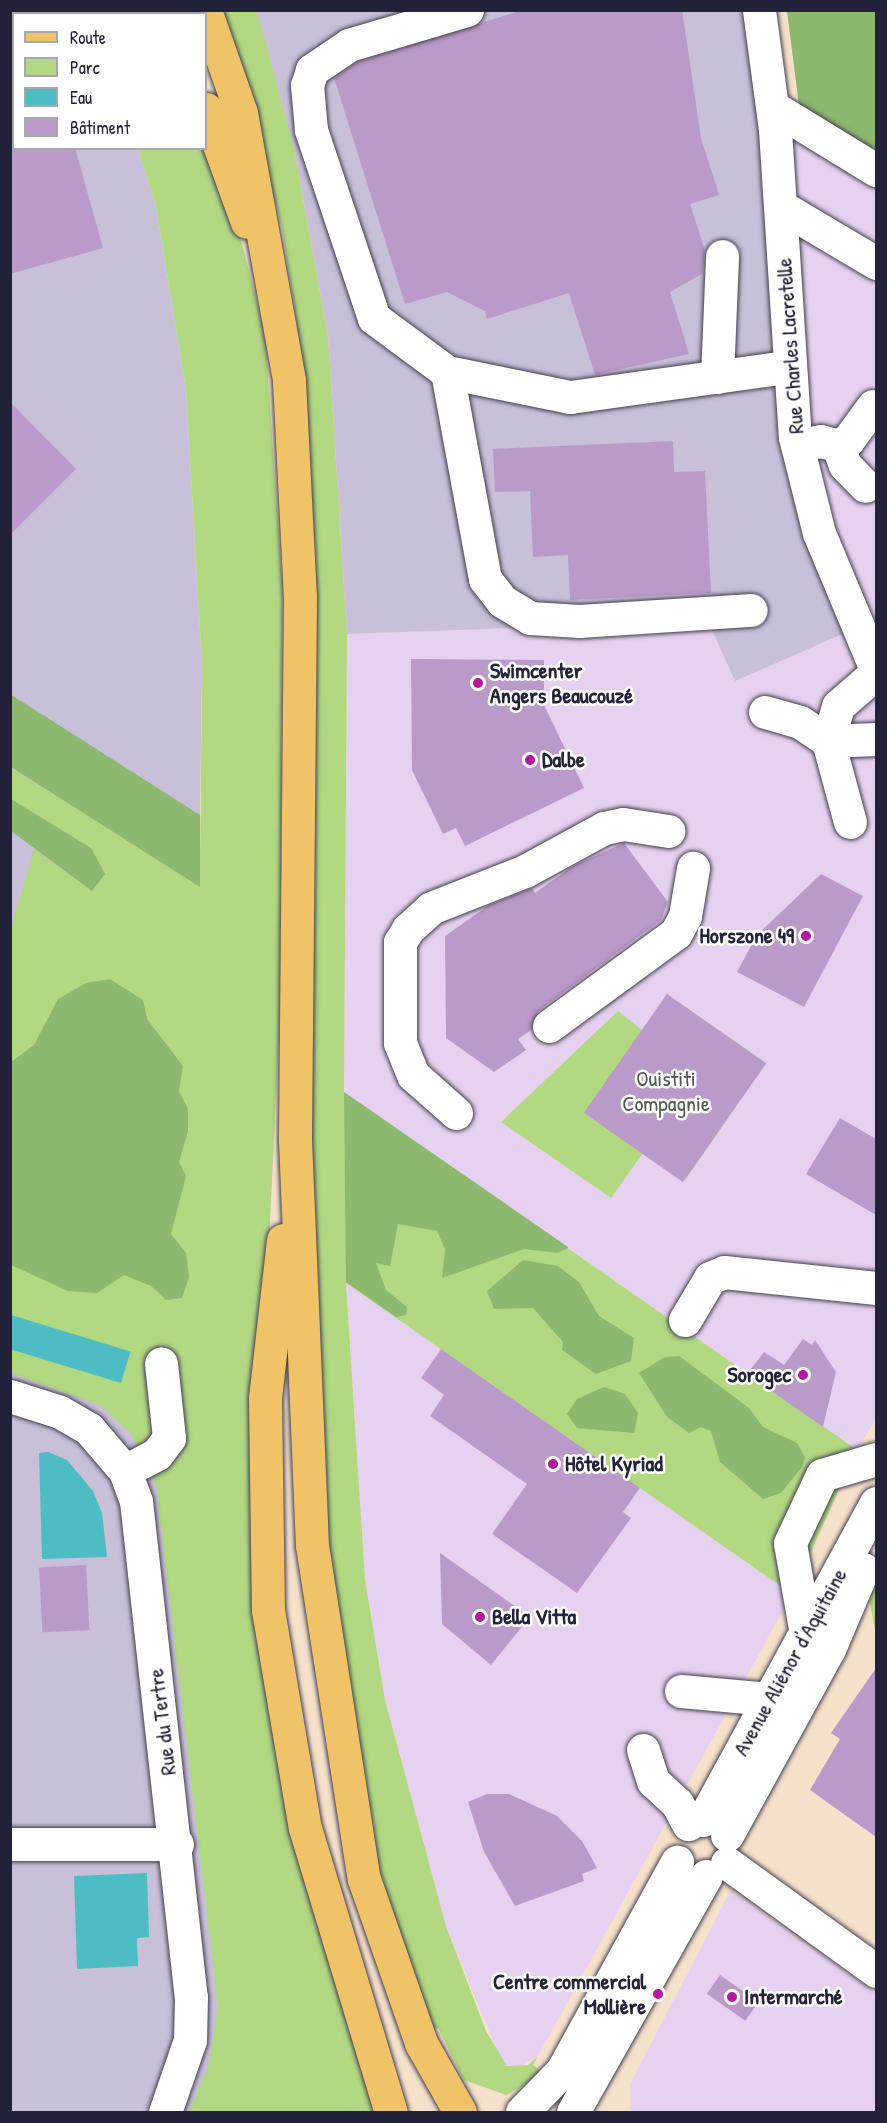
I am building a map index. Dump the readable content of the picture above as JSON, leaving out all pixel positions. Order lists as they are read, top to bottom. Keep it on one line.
{"streets":{"street":["Rue Charles Lacretelle","Avenue Aliénor d'Aquitaine","Rue du Tertre"]},"parks":["Ouistiti Compagnie"],"places":["Swimcenter Angers Beaucouzé","Dalbe","Horszone 49","Sorogec","Hôtel Kyriad","Bella Vitta","Centre commercial Mollière","Intermarché"],"legend":["Route","Parc","Eau","Bâtiment"]}
